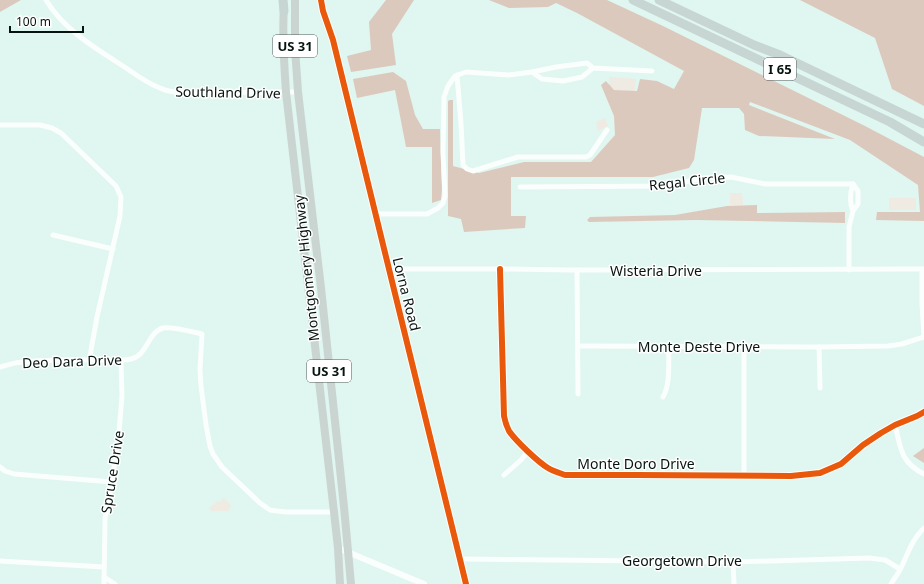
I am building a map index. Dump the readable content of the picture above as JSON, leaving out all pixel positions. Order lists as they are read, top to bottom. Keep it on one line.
{"streets":{"highway":["I 65"],"main road":["US 31","Montgomery Highway"],"street":["Southland Drive","Regal Circle","Wisteria Drive","Lorna Road","Monte Deste Drive","Deo Dara Drive","Monte Doro Drive","Spruce Drive","Georgetown Drive"]},"crossings":[["Southland Drive","Montgomery Highway"],["Regal Circle","Wisteria Drive"],["Montgomery Highway","Deo Dara Drive"],["Wisteria Drive","Lorna Road"],["Wisteria Drive","Monte Doro Drive"],["Lorna Road","Georgetown Drive"],["Deo Dara Drive","Spruce Drive"]],"scale_bar":"100 m"}
